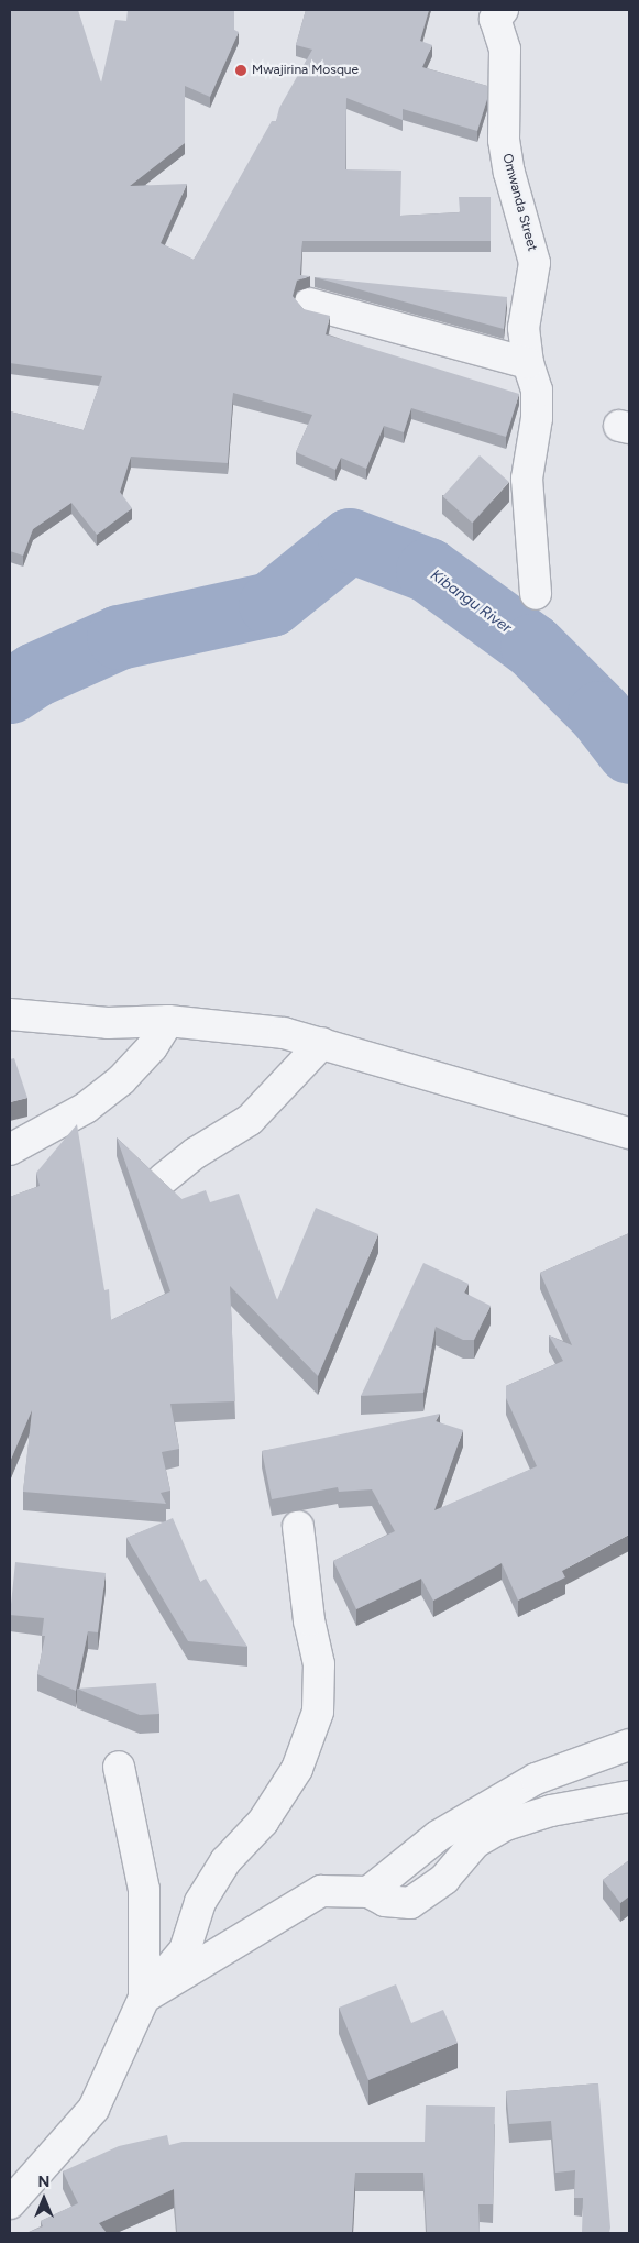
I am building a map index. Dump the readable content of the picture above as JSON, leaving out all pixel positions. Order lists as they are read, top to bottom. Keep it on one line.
{"streets":{"street":["Omwanda Street"]},"water":["Kibangu River"],"places":["Mwajirina Mosque"],"north":"top"}
